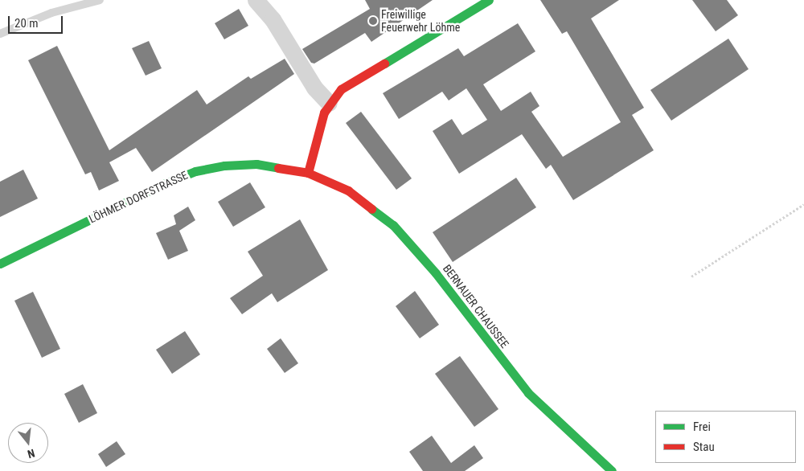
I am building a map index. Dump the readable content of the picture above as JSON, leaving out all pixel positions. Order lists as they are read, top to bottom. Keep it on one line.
{"streets":{"main road":["LÖHMER DORFSTRASSE","BERNAUER CHAUSSEE"]},"crossings":[["LÖHMER DORFSTRASSE","BERNAUER CHAUSSEE"]],"places":["Freiwillige Feuerwehr Löhme"],"legend":["Frei","Stau"],"scale_bar":"20 m","north":"bottom"}
